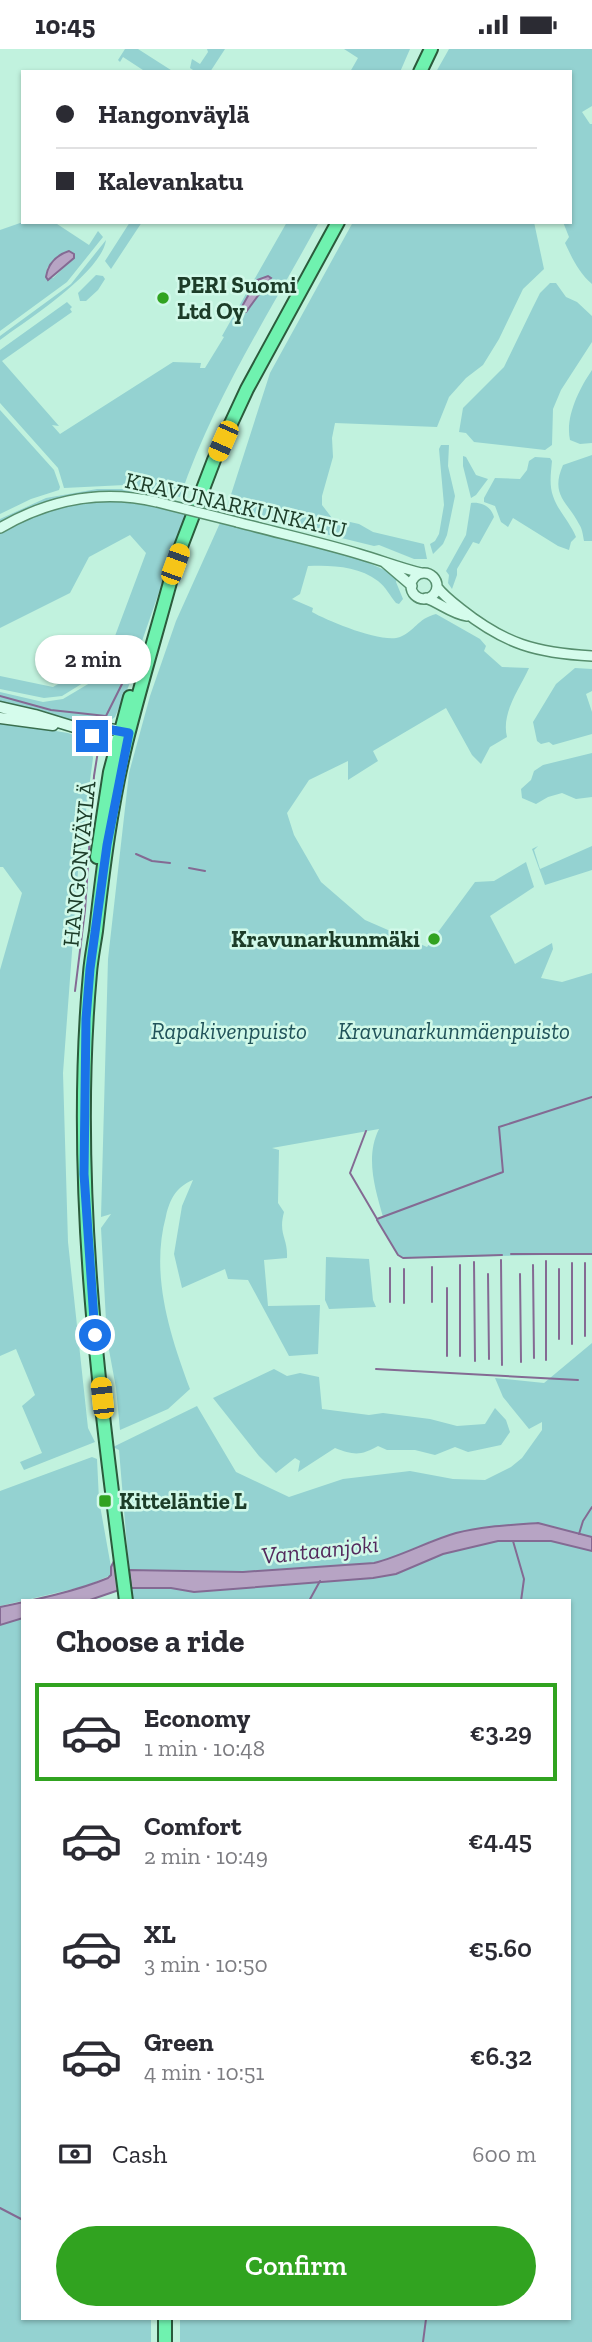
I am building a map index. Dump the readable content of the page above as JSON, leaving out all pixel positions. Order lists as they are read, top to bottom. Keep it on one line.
{"streets":{"highway":["HANGONVÄYLÄ"],"street":["KRAVUNARKUNKATU"]},"water":["Vantaanjoki"],"parks":["Rapakivenpuisto","Kravunarkunmäenpuisto"],"places":{"other":["PERI Suomi Ltd Oy","Kravunarkunmäki"],"transit":["Kitteläntie L"]},"page":{"status":"10:45","banner":["Hangonväylä","Kalevankatu"],"bubble":"2 min","heading":"Choose a ride","list":[{"name":"Economy","note":"1 min · 10:48","value":"€3.29"},{"name":"Comfort","note":"2 min · 10:49","value":"€4.45"},{"name":"XL","note":"3 min · 10:50","value":"€5.60"},{"name":"Green","note":"4 min · 10:51","value":"€6.32"}],"pay":["Cash","600 m"],"buttons":"Confirm"}}
